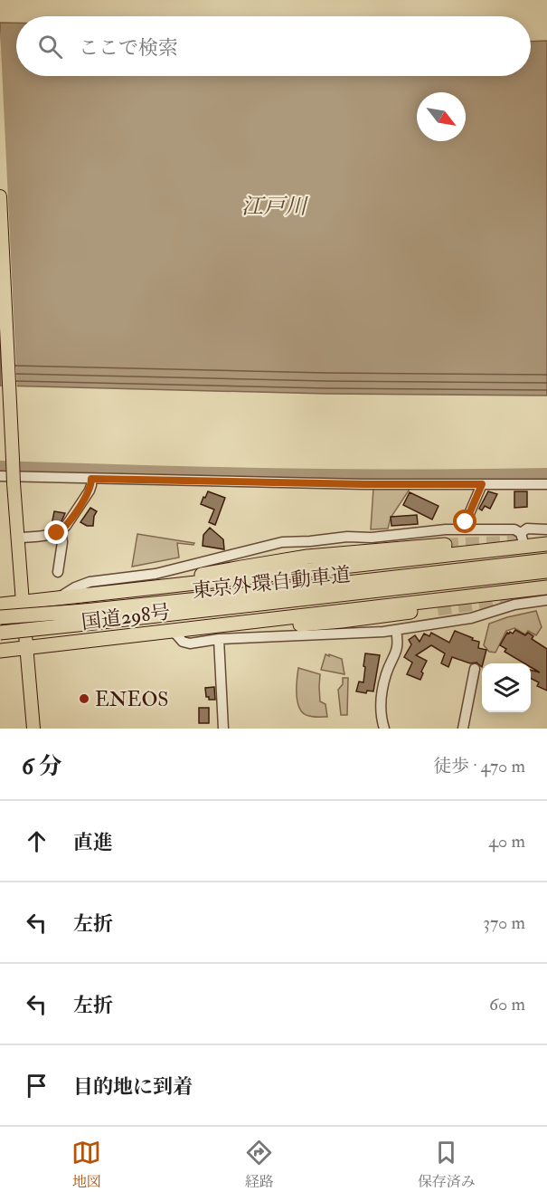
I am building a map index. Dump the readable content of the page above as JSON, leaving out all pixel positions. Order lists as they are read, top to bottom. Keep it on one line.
{"streets":{"highway":["東京外環自動車道","国道298号"]},"water":["江戸川"],"places":["ENEOS"],"north":"bottom right","page":{"search":"ここで検索","heading":["6 分","徒歩 · 470 m"],"list":[["直進","40 m"],["左折","370 m"],["左折","60 m"],"目的地に到着"],"nav":["地図","経路","保存済み"]}}
